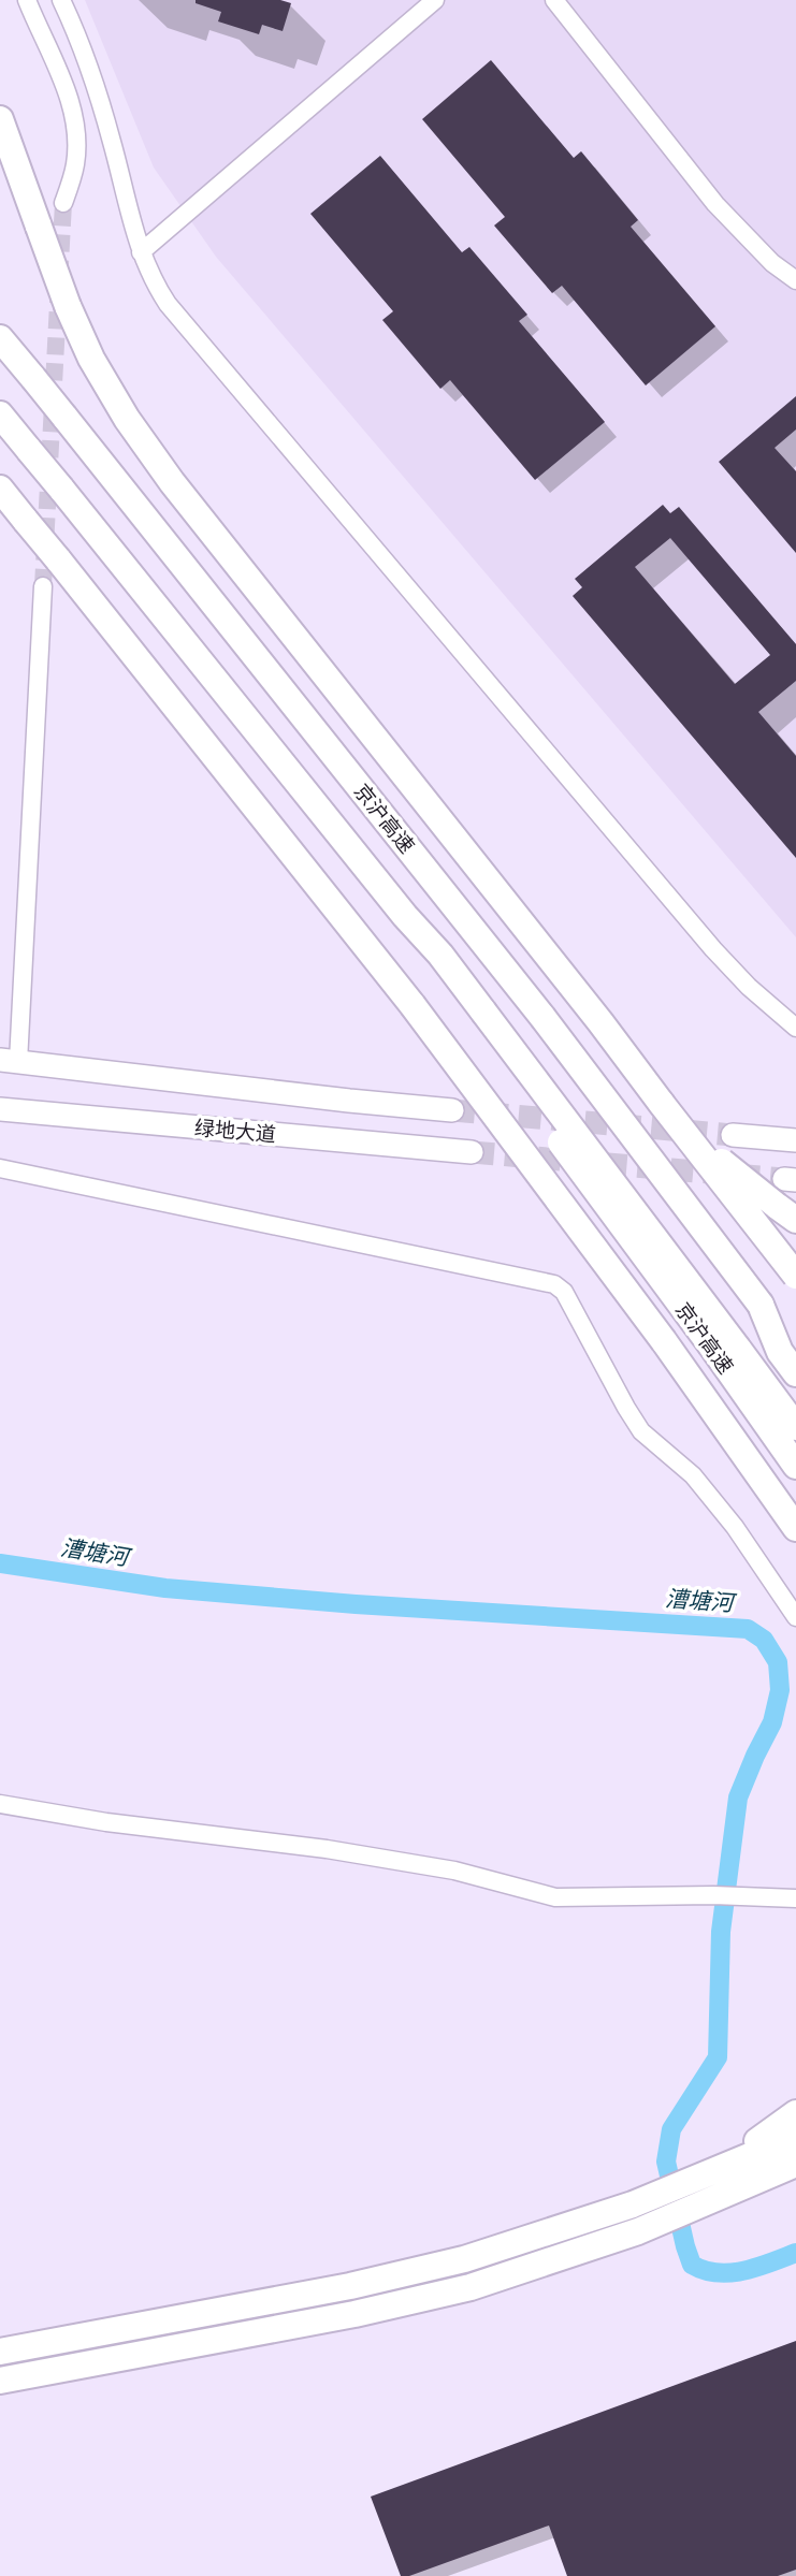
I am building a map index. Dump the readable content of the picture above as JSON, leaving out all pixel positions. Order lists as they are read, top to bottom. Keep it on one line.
{"streets":{"highway":["京沪高速"],"main road":["绿地大道"]},"water":["漕塘河"]}
